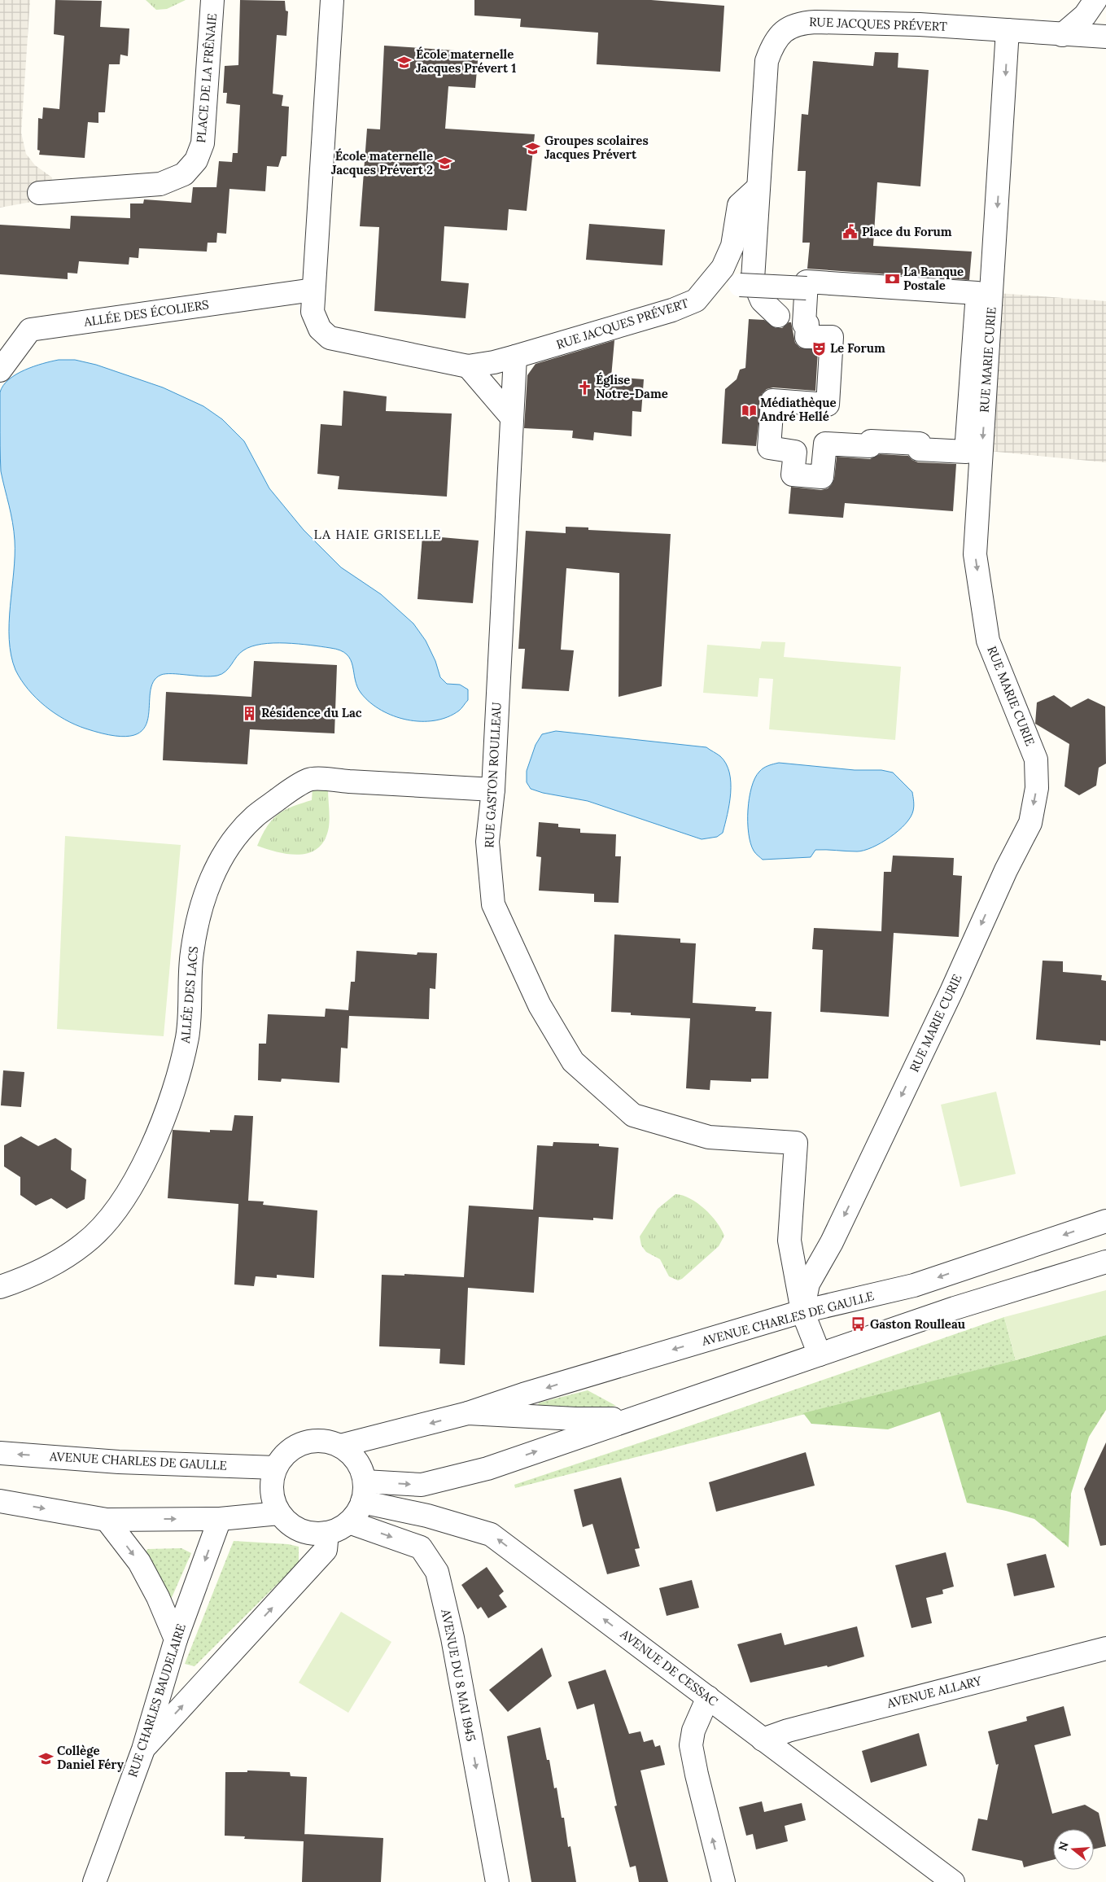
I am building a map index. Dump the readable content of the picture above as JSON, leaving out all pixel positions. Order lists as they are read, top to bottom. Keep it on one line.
{"streets":{"street":["RUE JACQUES PRÉVERT","PLACE DE LA FRÊNAIE","ALLÉE DES ÉCOLIERS","RUE MARIE CURIE","RUE GASTON ROULLEAU","ALLÉE DES LACS","AVENUE CHARLES DE GAULLE","AVENUE DE CESSAC","AVENUE DU 8 MAI 1945","AVENUE ALLARY","RUE CHARLES BAUDELAIRE"]},"crossings":[["RUE JACQUES PRÉVERT","RUE MARIE CURIE"],["RUE JACQUES PRÉVERT","RUE GASTON ROULLEAU"],["RUE MARIE CURIE","RUE GASTON ROULLEAU"],["RUE MARIE CURIE","AVENUE CHARLES DE GAULLE"],["RUE GASTON ROULLEAU","ALLÉE DES LACS"],["RUE GASTON ROULLEAU","AVENUE CHARLES DE GAULLE"],["AVENUE CHARLES DE GAULLE","AVENUE DE CESSAC"],["AVENUE CHARLES DE GAULLE","AVENUE DU 8 MAI 1945"],["AVENUE DE CESSAC","AVENUE DU 8 MAI 1945"],["AVENUE DE CESSAC","AVENUE ALLARY"]],"one_way":["RUE MARIE CURIE","AVENUE DE CESSAC","AVENUE DU 8 MAI 1945"],"districts":["LA HAIE GRISELLE"],"places":{"school or university":["École maternelle Jacques Prévert 1","Groupes scolaires Jacques Prévert","École maternelle Jacques Prévert 2","Collège Daniel Féry"],"public building":["Place du Forum"],"bank":["La Banque Postale"],"theatre":["Le Forum"],"church":["Église Notre-Dame"],"library":["Médiathèque André Hellé"],"building":["Résidence du Lac"],"bus stop":["Gaston Roulleau"]},"north":"left"}
